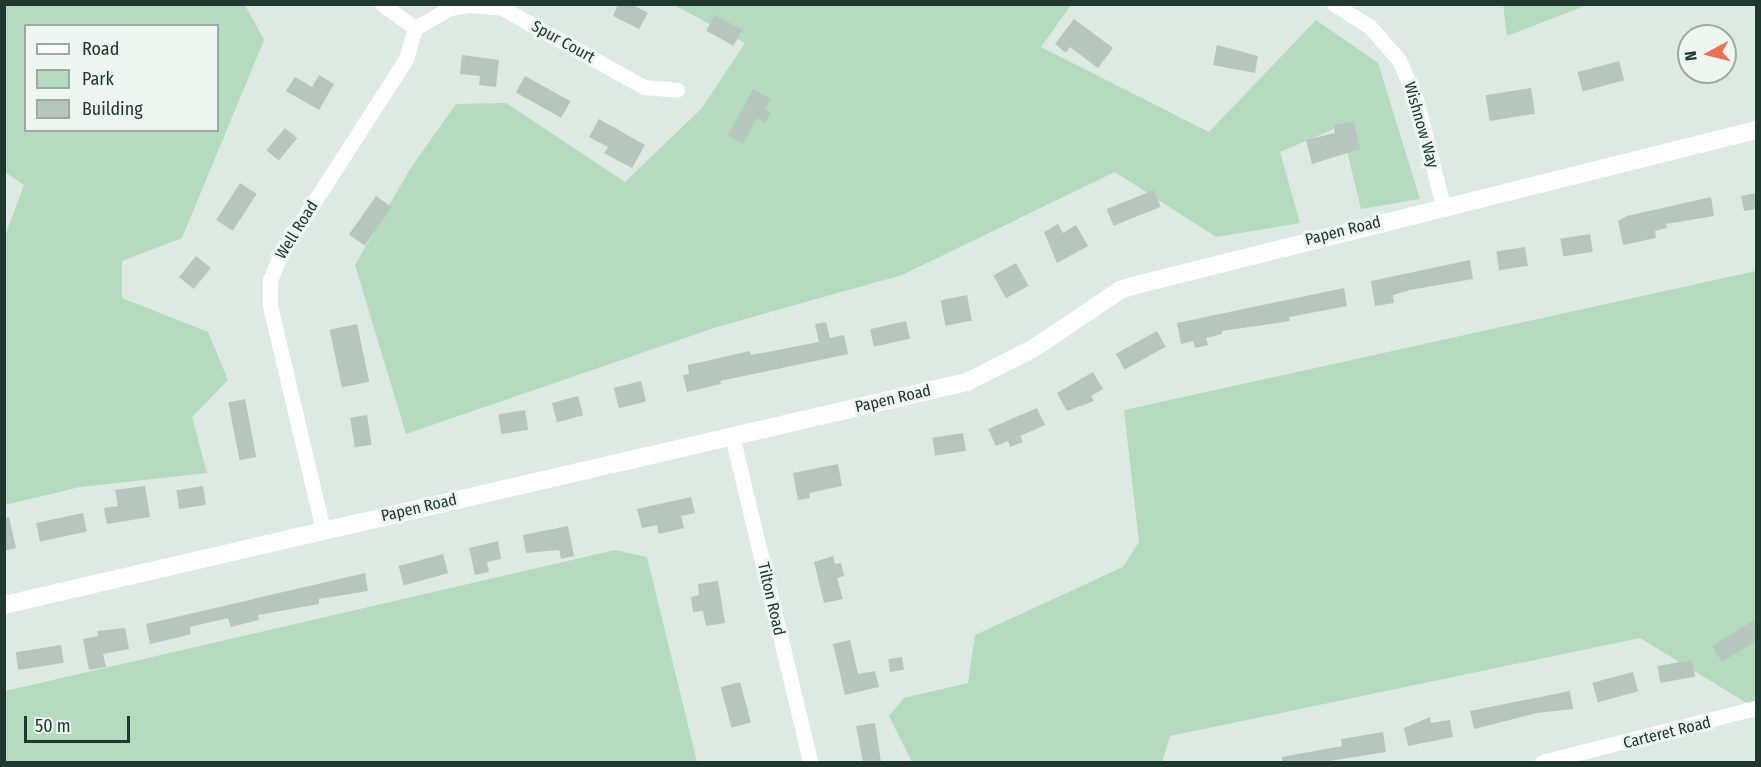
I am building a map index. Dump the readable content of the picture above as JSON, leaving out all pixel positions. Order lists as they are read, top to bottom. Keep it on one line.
{"streets":{"street":["Spur Court","Wishnow Way","Well Road","Papen Road","Tilton Road","Carteret Road"]},"crossings":[["Spur Court","Well Road"],["Wishnow Way","Papen Road"],["Well Road","Papen Road"],["Papen Road","Tilton Road"]],"legend":["Road","Park","Building"],"scale_bar":"50 m","north":"left"}
